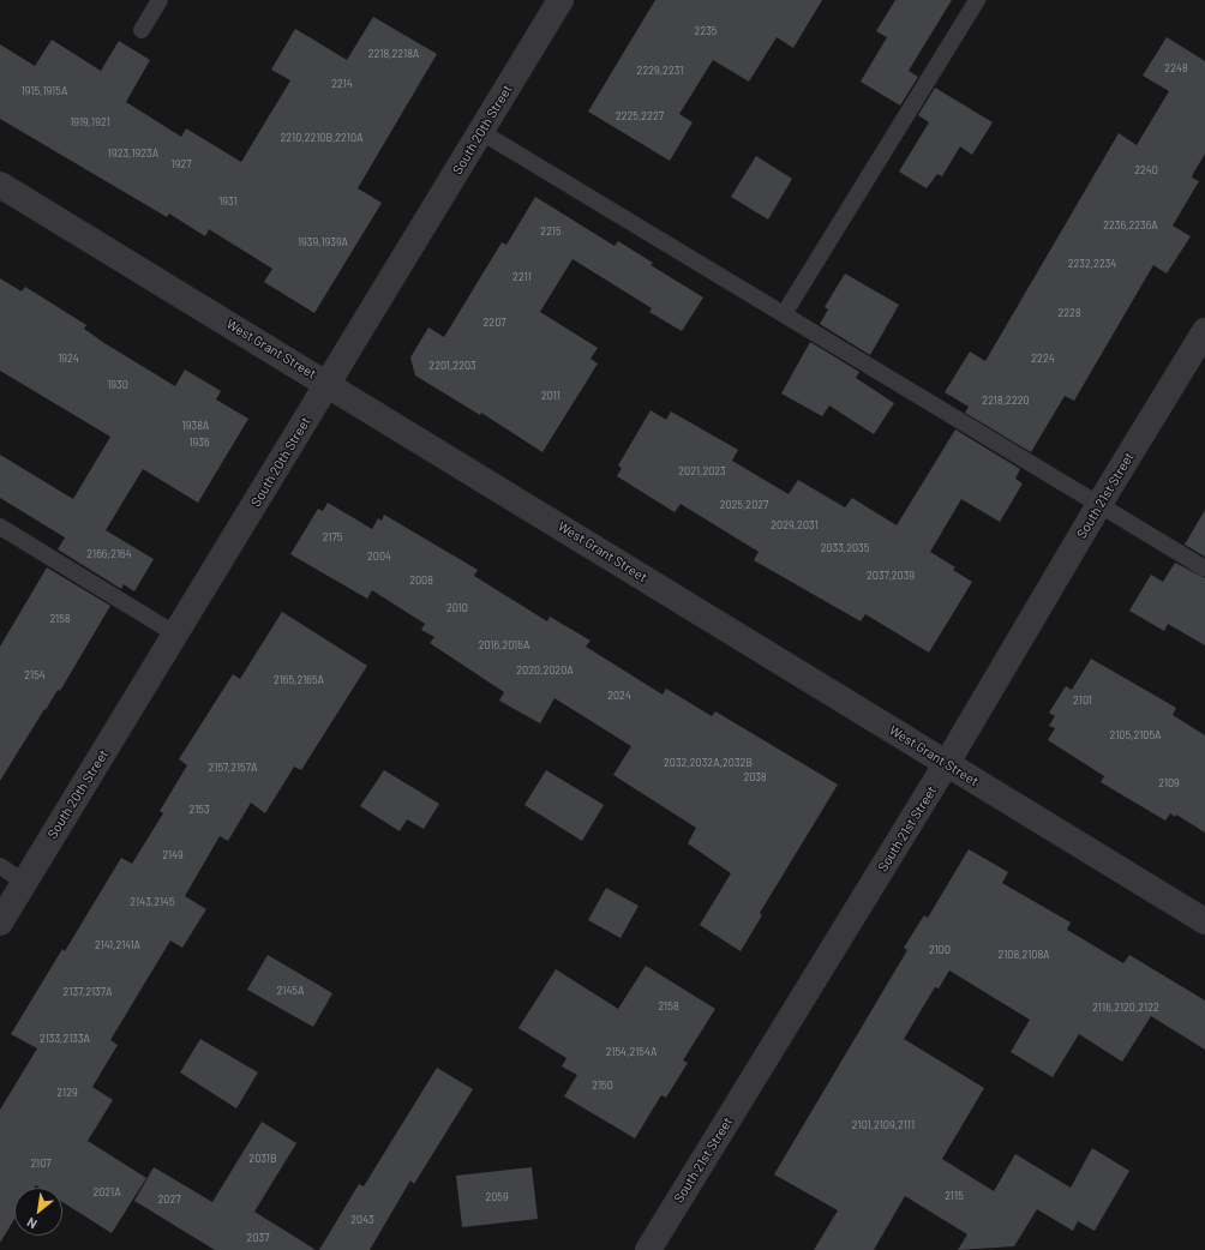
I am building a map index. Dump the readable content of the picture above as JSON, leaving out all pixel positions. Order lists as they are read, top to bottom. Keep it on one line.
{"streets":{"street":["South 20th Street","West Grant Street","South 21st Street"]},"crossings":[["South 20th Street","West Grant Street"],["West Grant Street","South 21st Street"]],"house_numbers":["2235","2218,2218A","2248","2229,2231","2214","1915,1915A","2225,2227","1919,1921","2210,2210B,2210A","1923,1923A","1927","2240","1931","2236,2236A","2215","1939,1939A","2232,2234","2211","2228","2207","1924","2224","2201,2203","1930","2011","2218,2220","1938A","1936","2021,2023","2025,2027","2029,2031","2175","2033,2035","2166;2164","2004","2037,2039","2008","2010","2158","2016,2016A","2020,2020A","2154","2165,2165A","2024","2101","2105,2105A","2032,2032A,2032B","2157,2157A","2038","2109","2153","2149","2143,2145","2141,2141A","2100","2108,2108A","2145A","2137,2137A","2158","2116,2120,2122","2133,2133A","2154,2154A","2150","2129","2101,2109,2111","2031B","2107","2021A","2115","2059","2027","2043","2037"],"north":"bottom left"}
